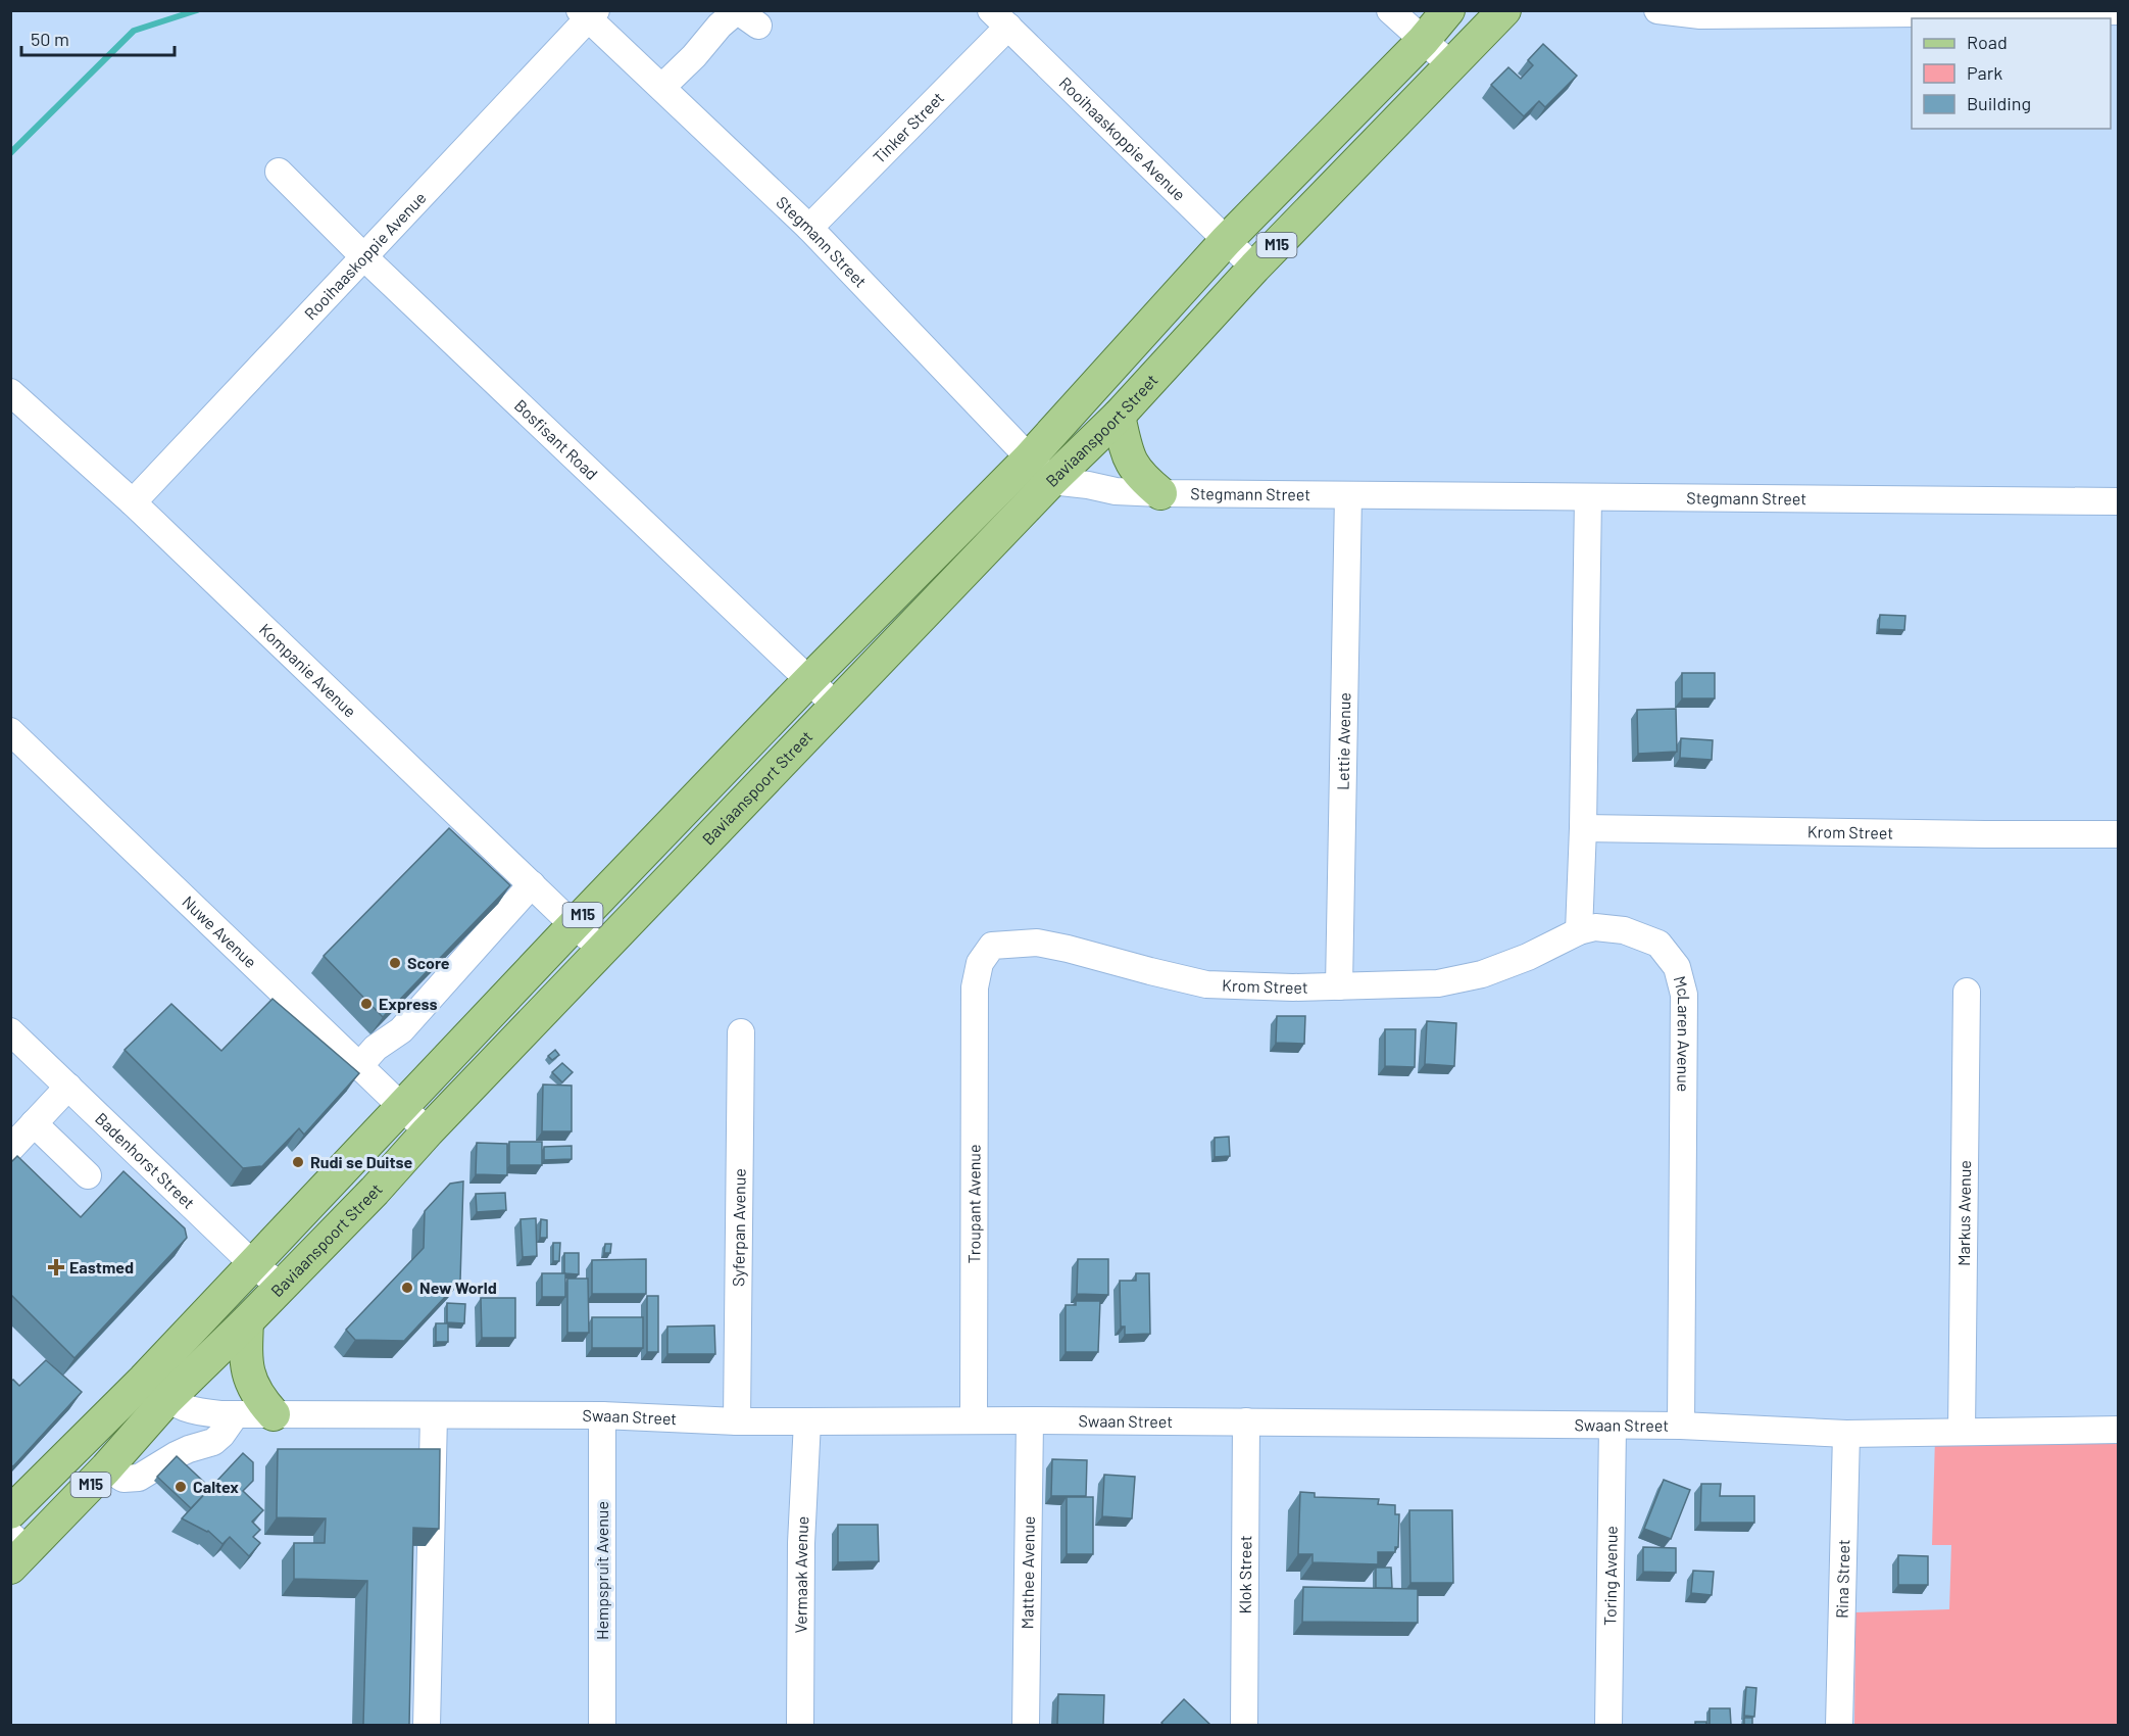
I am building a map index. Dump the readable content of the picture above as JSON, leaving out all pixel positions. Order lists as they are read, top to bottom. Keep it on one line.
{"streets":{"main road":["M15","Baviaanspoort Street"],"street":["Tinker Street","Rooihaaskoppie Avenue","Stegmann Street","Bosfisant Road","Kompanie Avenue","Lettie Avenue","Krom Street","Nuwe Avenue","McLaren Avenue","Badenhorst Street","Troupant Avenue","Markus Avenue","Syferpan Avenue","Swaan Street","Hempspruit Avenue","Matthee Avenue","Vermaak Avenue","Klok Street","Toring Avenue","Rina Street"]},"crossings":[["Tinker Street","Rooihaaskoppie Avenue"],["Tinker Street","Stegmann Street"],["Rooihaaskoppie Avenue","Stegmann Street"],["Rooihaaskoppie Avenue","Baviaanspoort Street"],["Rooihaaskoppie Avenue","Bosfisant Road"],["Rooihaaskoppie Avenue","Kompanie Avenue"],["Stegmann Street","Baviaanspoort Street"],["Stegmann Street","Lettie Avenue"],["Baviaanspoort Street","Bosfisant Road"],["Baviaanspoort Street","Kompanie Avenue"],["Baviaanspoort Street","Nuwe Avenue"],["Baviaanspoort Street","Badenhorst Street"],["Baviaanspoort Street","Swaan Street"],["Lettie Avenue","Krom Street"],["Krom Street","McLaren Avenue"],["Krom Street","Troupant Avenue"],["McLaren Avenue","Swaan Street"],["Troupant Avenue","Swaan Street"],["Markus Avenue","Swaan Street"],["Syferpan Avenue","Swaan Street"],["Swaan Street","Hempspruit Avenue"],["Swaan Street","Matthee Avenue"],["Swaan Street","Vermaak Avenue"],["Swaan Street","Klok Street"],["Swaan Street","Toring Avenue"],["Swaan Street","Rina Street"]],"places":{"other":["Score","Express","Rudi se Duitse","New World","Caltex"],"health":["Eastmed"]},"legend":["Road","Park","Building"],"scale_bar":"50 m"}
